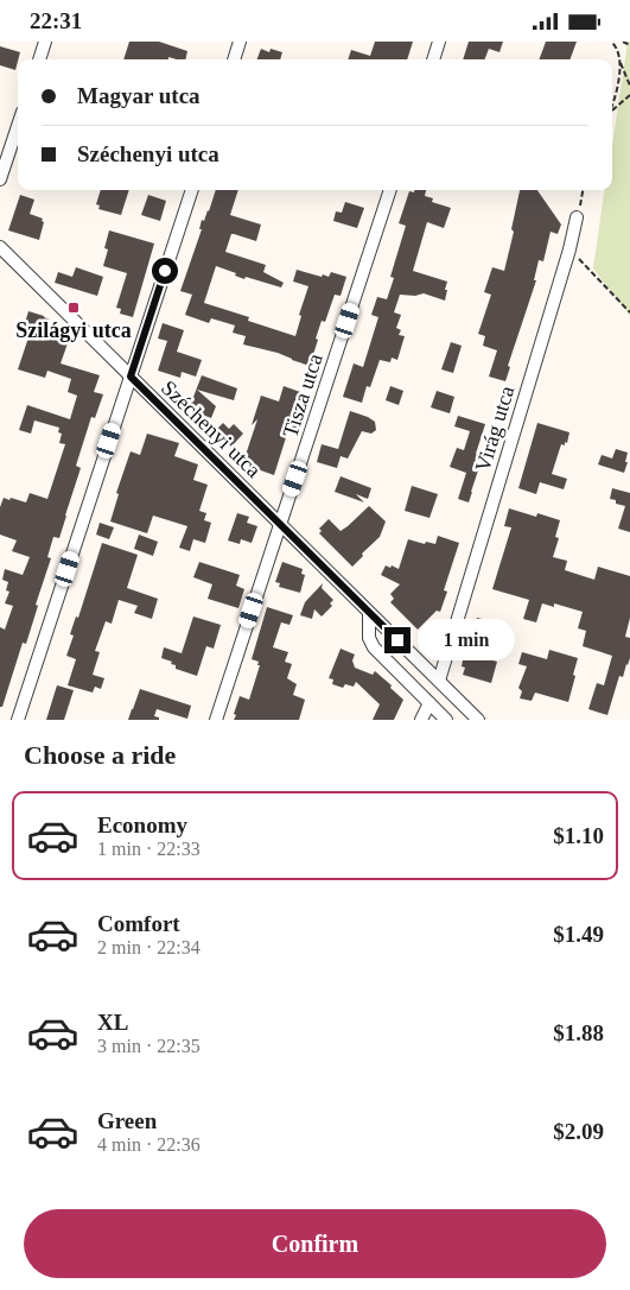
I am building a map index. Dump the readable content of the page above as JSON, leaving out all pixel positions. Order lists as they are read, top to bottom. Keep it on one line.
{"streets":{"street":["Tisza utca","Széchenyi utca","Virág utca"]},"crossings":[["Tisza utca","Széchenyi utca"],["Széchenyi utca","Virág utca"]],"places":{"transit":["Szilágyi utca"]},"page":{"status":"22:31","banner":["Magyar utca","Széchenyi utca"],"bubble":"1 min","heading":"Choose a ride","list":[{"name":"Economy","note":"1 min · 22:33","value":"$1.10"},{"name":"Comfort","note":"2 min · 22:34","value":"$1.49"},{"name":"XL","note":"3 min · 22:35","value":"$1.88"},{"name":"Green","note":"4 min · 22:36","value":"$2.09"}],"buttons":"Confirm"}}
